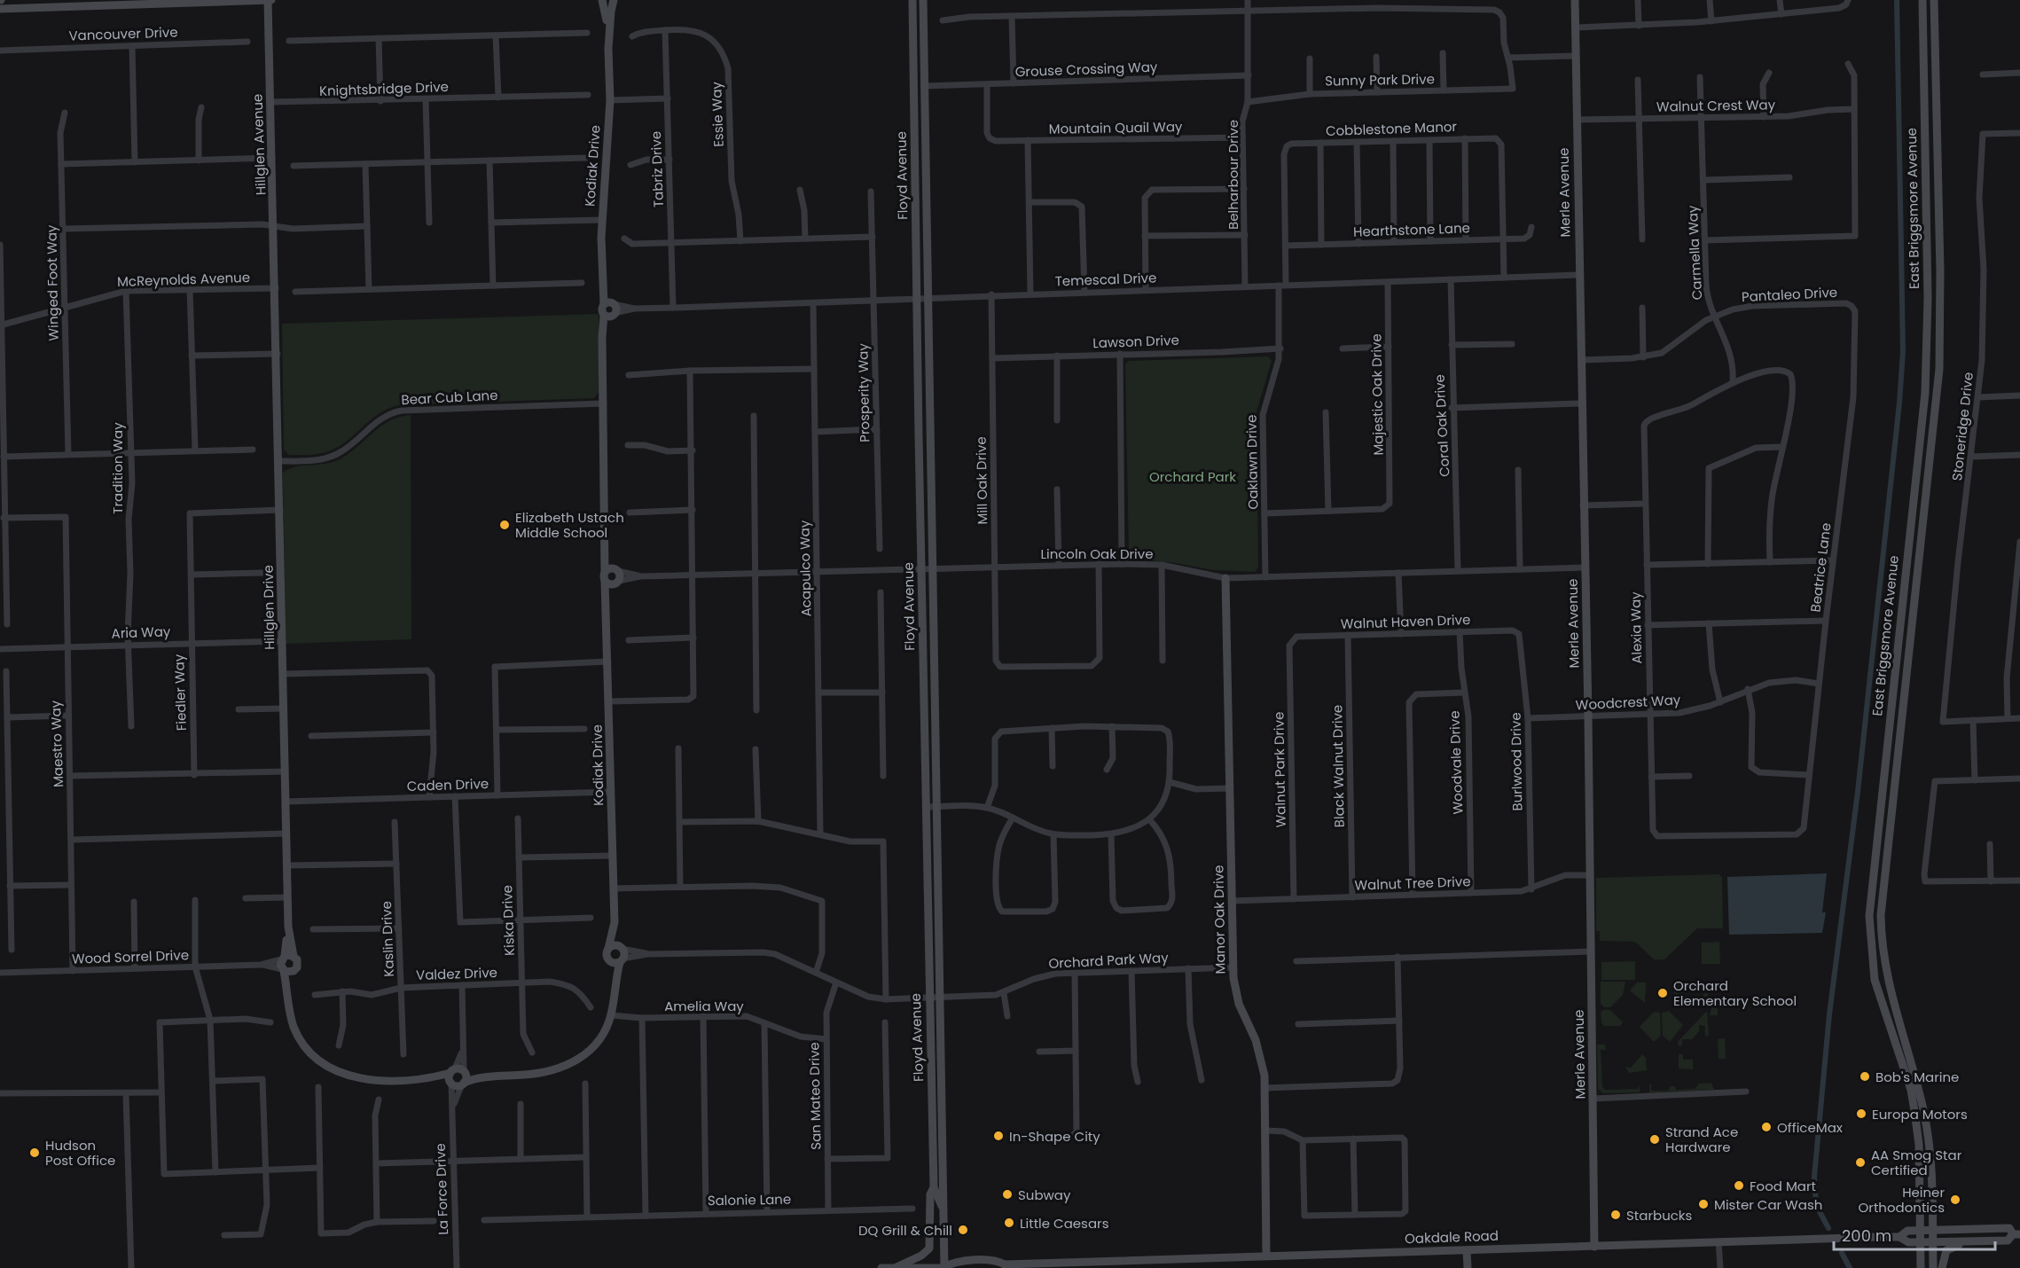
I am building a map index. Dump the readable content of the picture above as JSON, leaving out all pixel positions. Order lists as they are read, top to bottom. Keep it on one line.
{"streets":{"street":["Vancouver Drive","Grouse Crossing Way","Sunny Park Drive","Knightsbridge Drive","Walnut Crest Way","Essie Way","Mountain Quail Way","Cobblestone Manor","Hillglen Avenue","Kodiak Drive","Tabriz Drive","Belharbour Drive","Floyd Avenue","Merle Avenue","East Briggsmore Avenue","Hearthstone Lane","Carmella Way","McReynolds Avenue","Temescal Drive","Winged Foot Way","Pantaleo Drive","Lawson Drive","Prosperity Way","Majestic Oak Drive","Bear Cub Lane","Coral Oak Drive","Stoneridge Drive","Oaklawn Drive","Tradition Way","Mill Oak Drive","Lincoln Oak Drive","Beatrice Lane","Acapulco Way","Hillglen Drive","Walnut Haven Drive","Alexia Way","Aria Way","Fiedler Way","Woodcrest Way","Maestro Way","Burlwood Drive","Woodvale Drive","Black Walnut Drive","Walnut Park Drive","Caden Drive","Walnut Tree Drive","Manor Oak Drive","Kiska Drive","Kaslin Drive","Wood Sorrel Drive","Orchard Park Way","Valdez Drive","Amelia Way","San Mateo Drive","La Force Drive","Salonie Lane","Oakdale Road"]},"crossings":[["Grouse Crossing Way","Mountain Quail Way"],["Grouse Crossing Way","Belharbour Drive"],["Grouse Crossing Way","Floyd Avenue"],["Sunny Park Drive","Belharbour Drive"],["Knightsbridge Drive","Hillglen Avenue"],["Walnut Crest Way","Merle Avenue"],["Walnut Crest Way","Carmella Way"],["Essie Way","Tabriz Drive"],["Mountain Quail Way","Belharbour Drive"],["Cobblestone Manor","Hearthstone Lane"],["Cobblestone Manor","Temescal Drive"],["Cobblestone Manor","Oaklawn Drive"],["Hillglen Avenue","McReynolds Avenue"],["Hillglen Avenue","Hillglen Drive"],["Kodiak Drive","Temescal Drive"],["Kodiak Drive","Bear Cub Lane"],["Kodiak Drive","Lincoln Oak Drive"],["Kodiak Drive","Caden Drive"],["Kodiak Drive","Orchard Park Way"],["Tabriz Drive","Temescal Drive"],["Belharbour Drive","Temescal Drive"],["Floyd Avenue","Temescal Drive"],["Floyd Avenue","Lincoln Oak Drive"],["Floyd Avenue","Orchard Park Way"],["Floyd Avenue","Oakdale Road"],["Merle Avenue","Temescal Drive"],["Merle Avenue","Pantaleo Drive"],["Merle Avenue","Lincoln Oak Drive"],["Merle Avenue","Woodcrest Way"],["Merle Avenue","Walnut Tree Drive"],["Merle Avenue","Oakdale Road"],["East Briggsmore Avenue","Oakdale Road"],["Carmella Way","Pantaleo Drive"],["Carmella Way","Alexia Way"],["McReynolds Avenue","Winged Foot Way"],["McReynolds Avenue","Tradition Way"],["McReynolds Avenue","Hillglen Drive"],["Temescal Drive","Prosperity Way"],["Temescal Drive","Majestic Oak Drive"],["Temescal Drive","Coral Oak Drive"],["Temescal Drive","Oaklawn Drive"],["Temescal Drive","Mill Oak Drive"],["Temescal Drive","Acapulco Way"],["Pantaleo Drive","Beatrice Lane"],["Lawson Drive","Oaklawn Drive"],["Lawson Drive","Mill Oak Drive"],["Bear Cub Lane","Hillglen Drive"],["Coral Oak Drive","Lincoln Oak Drive"],["Oaklawn Drive","Lincoln Oak Drive"],["Tradition Way","Aria Way"],["Mill Oak Drive","Lincoln Oak Drive"],["Lincoln Oak Drive","Acapulco Way"],["Lincoln Oak Drive","Manor Oak Drive"],["Beatrice Lane","Alexia Way"],["Beatrice Lane","Woodcrest Way"],["Hillglen Drive","Aria Way"],["Hillglen Drive","Fiedler Way"],["Hillglen Drive","Caden Drive"],["Hillglen Drive","Wood Sorrel Drive"],["Hillglen Drive","La Force Drive"],["Walnut Haven Drive","Burlwood Drive"],["Walnut Haven Drive","Woodvale Drive"],["Walnut Haven Drive","Black Walnut Drive"],["Walnut Haven Drive","Walnut Park Drive"],["Alexia Way","Woodcrest Way"],["Aria Way","Fiedler Way"],["Aria Way","Maestro Way"],["Woodcrest Way","Burlwood Drive"],["Maestro Way","Wood Sorrel Drive"],["Burlwood Drive","Walnut Tree Drive"],["Woodvale Drive","Walnut Tree Drive"],["Black Walnut Drive","Walnut Tree Drive"],["Walnut Park Drive","Walnut Tree Drive"],["Walnut Tree Drive","Manor Oak Drive"],["Manor Oak Drive","Orchard Park Way"],["Manor Oak Drive","Oakdale Road"],["Kiska Drive","Valdez Drive"],["Kaslin Drive","Valdez Drive"],["Orchard Park Way","San Mateo Drive"],["Valdez Drive","La Force Drive"],["Amelia Way","San Mateo Drive"],["San Mateo Drive","Salonie Lane"]],"parks":["Orchard Park"],"places":["Elizabeth Ustach Middle School","Orchard Elementary School","Bob's Marine","Europa Motors","OfficeMax","In-Shape City","Strand Ace Hardware","Hudson Post Office","AA Smog Star Certified","Food Mart","Subway","Heiner Orthodontics","Mister Car Wash","Starbucks","Little Caesars","DQ Grill & Chill"],"scale_bar":"200 m"}
